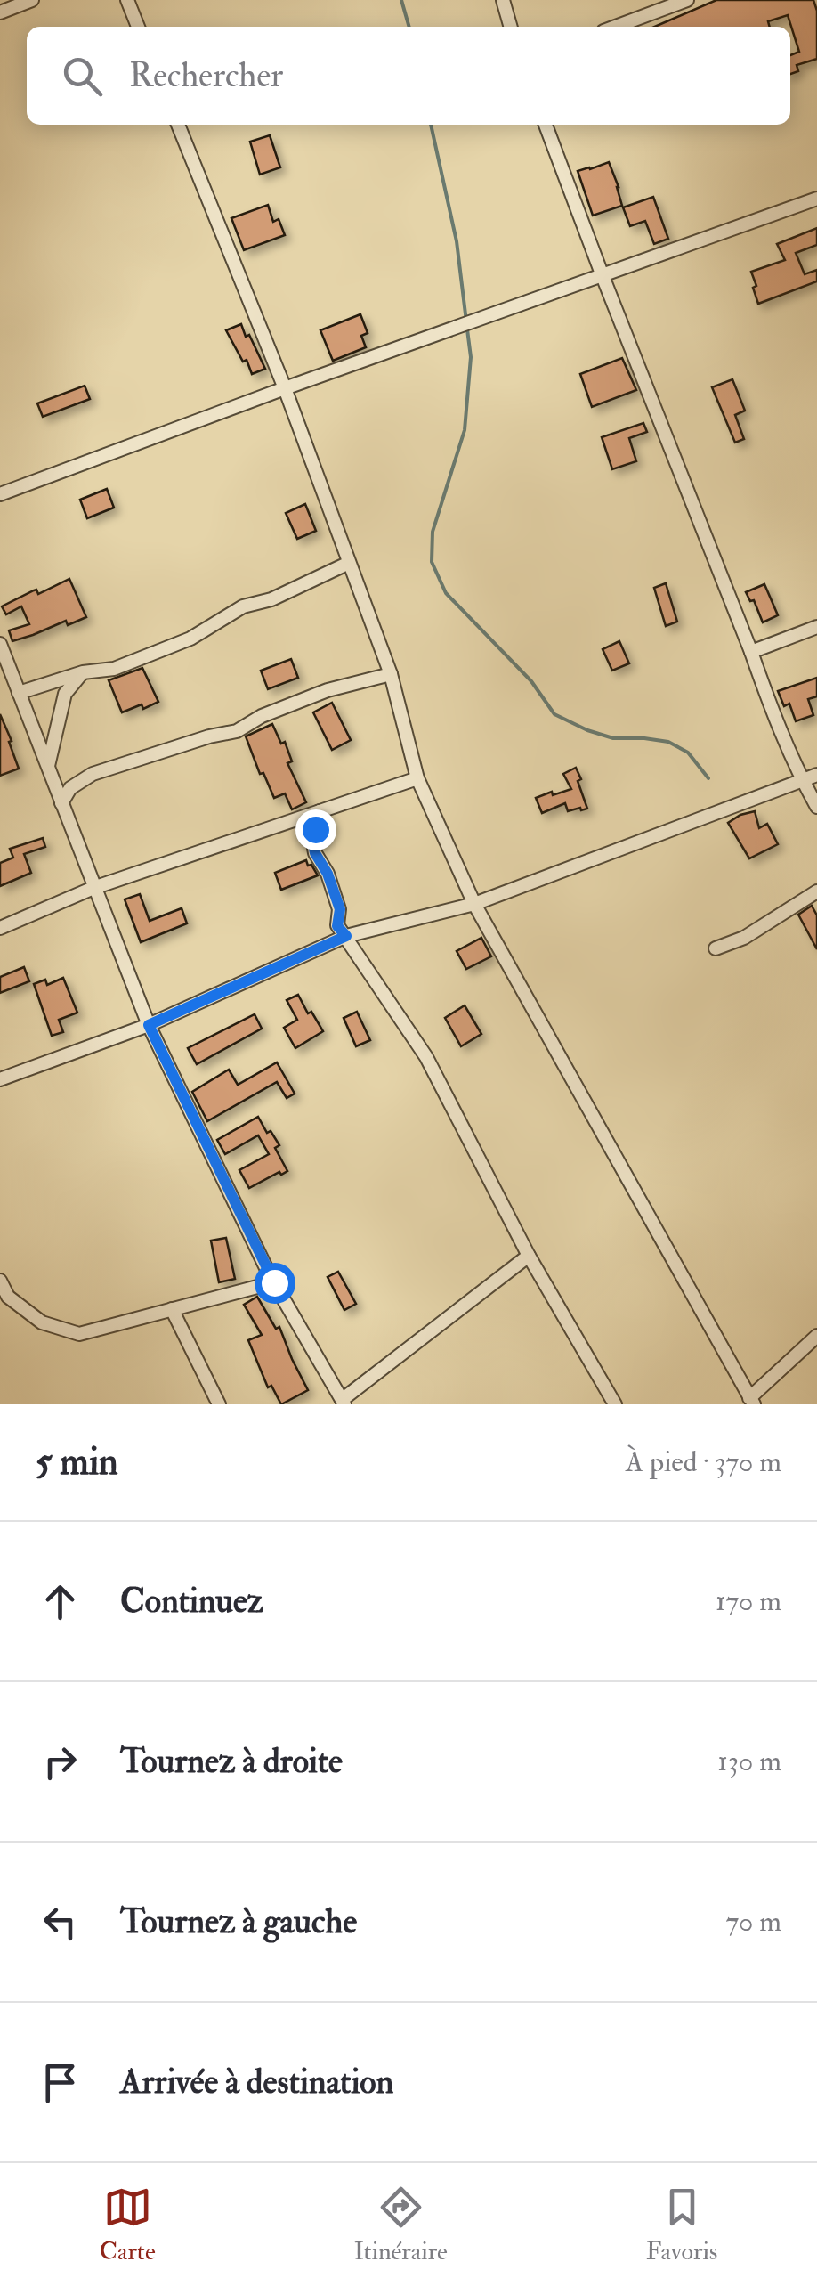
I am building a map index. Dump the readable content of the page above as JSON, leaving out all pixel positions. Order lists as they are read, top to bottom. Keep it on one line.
{"page":{"search":"Rechercher","heading":["5 min","À pied · 370 m"],"list":[["Continuez","170 m"],["Tournez à droite","130 m"],["Tournez à gauche","70 m"],"Arrivée à destination"],"nav":["Carte","Itinéraire","Favoris"]}}
